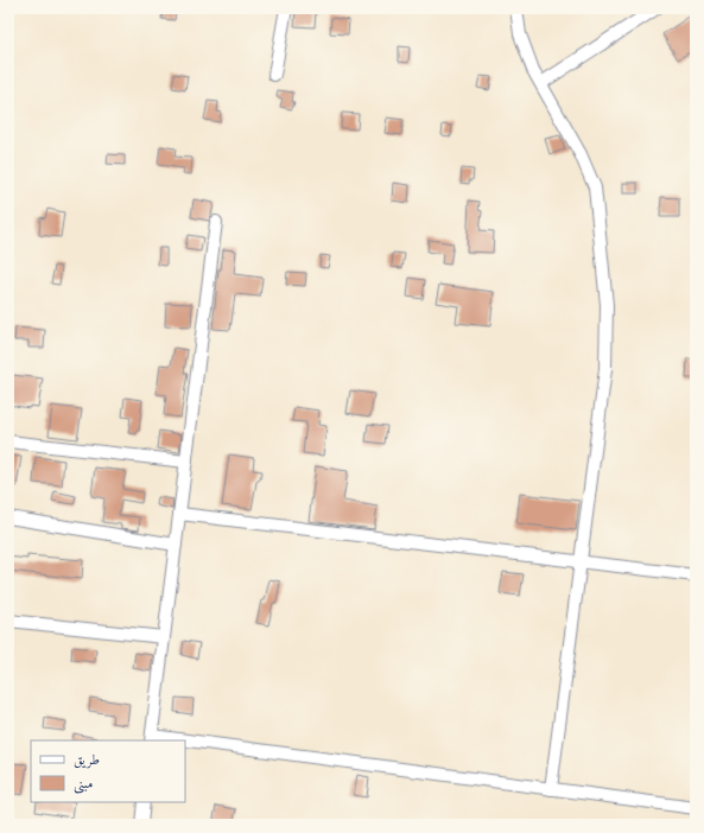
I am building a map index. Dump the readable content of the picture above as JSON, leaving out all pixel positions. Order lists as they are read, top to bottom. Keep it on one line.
{"legend":["طريق","مبنى"]}
